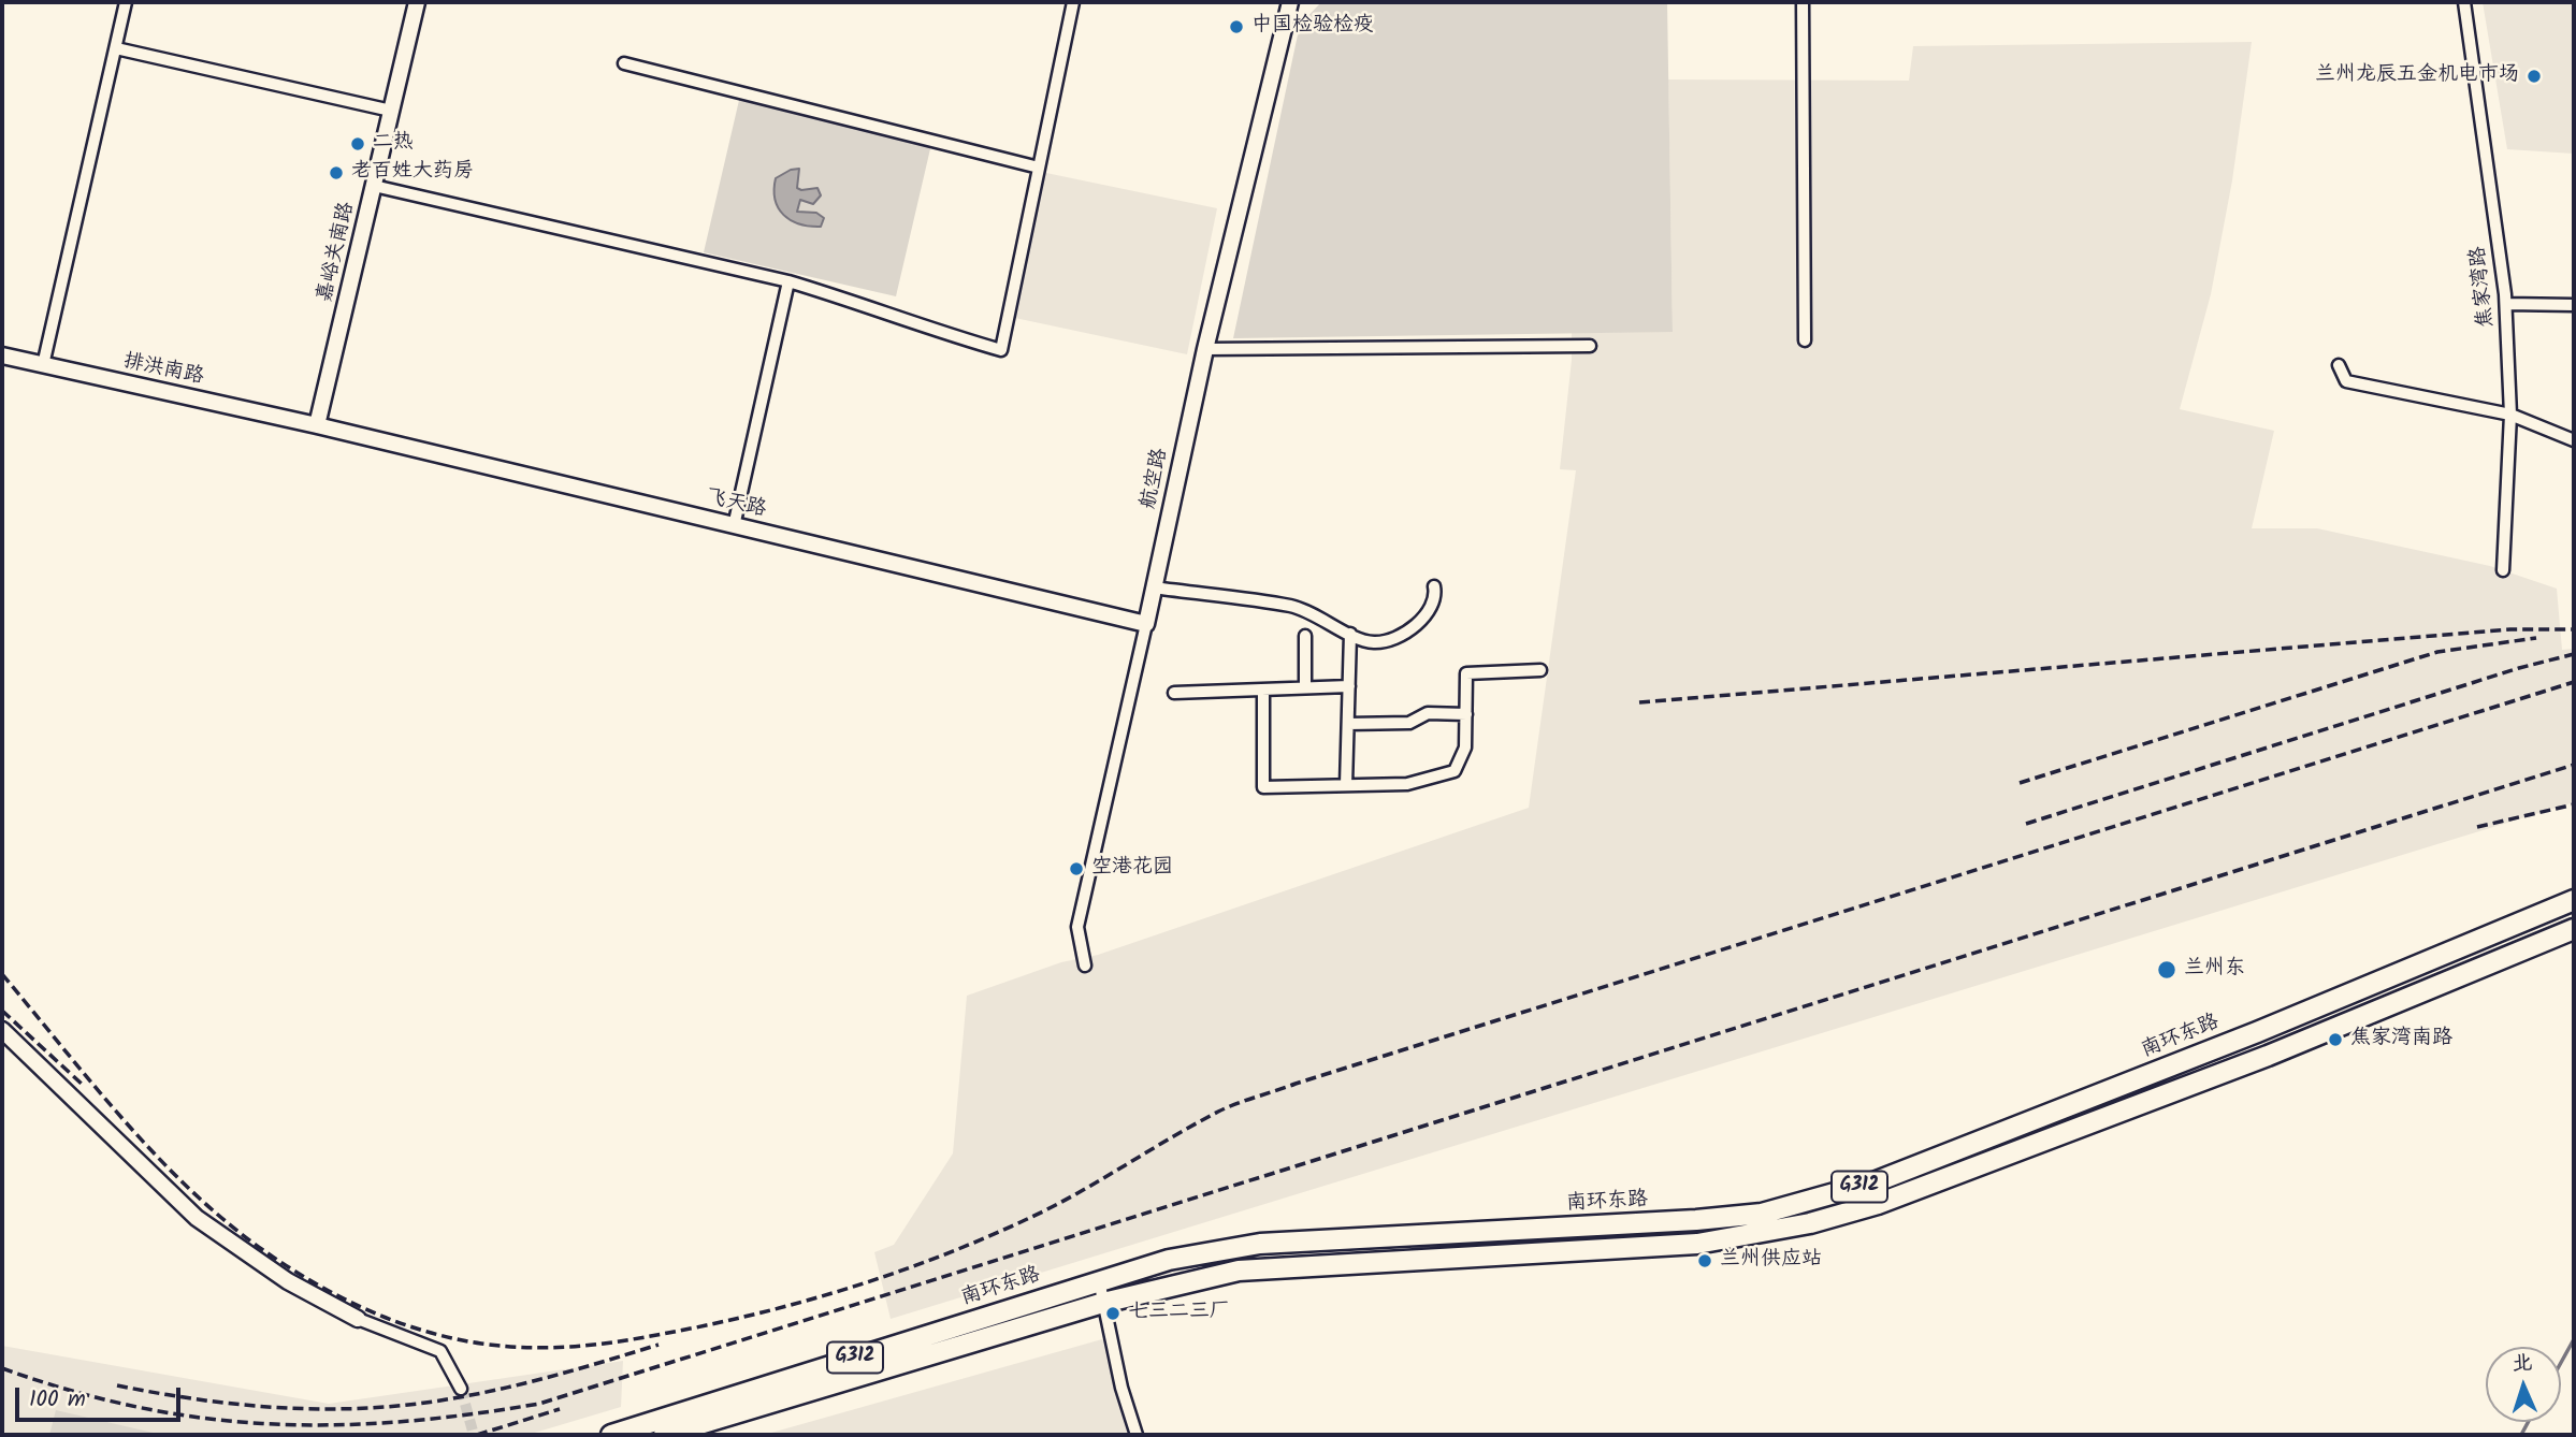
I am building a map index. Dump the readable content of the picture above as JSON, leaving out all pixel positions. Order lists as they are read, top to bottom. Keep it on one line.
{"streets":{"highway":["南环东路","G312"],"street":["嘉峪关南路","焦家湾路","排洪南路","航空路","飞天路"]},"crossings":[["嘉峪关南路","排洪南路"],["嘉峪关南路","飞天路"],["排洪南路","飞天路"],["航空路","飞天路"]],"places":["中国检验检疫","兰州龙辰五金机电市场","二热","老百姓大药房","空港花园","兰州东","焦家湾南路","兰州供应站","七三二三厂"],"scale_bar":"100 m","north":"top"}
